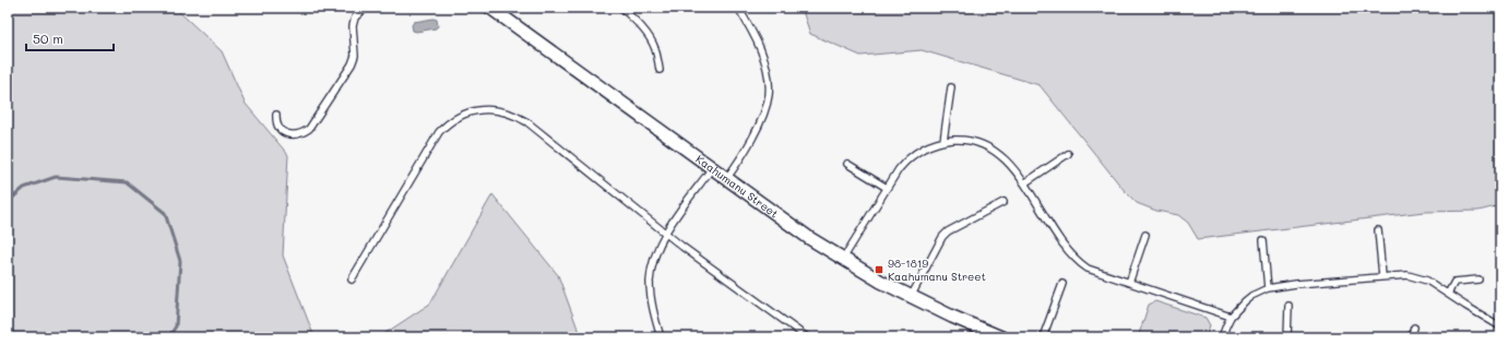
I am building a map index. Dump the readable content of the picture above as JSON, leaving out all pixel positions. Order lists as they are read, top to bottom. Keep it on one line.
{"streets":{"street":["Kaahumanu Street"]},"places":{"transit":["98-1819 Kaahumanu Street"]},"scale_bar":"50 m"}
